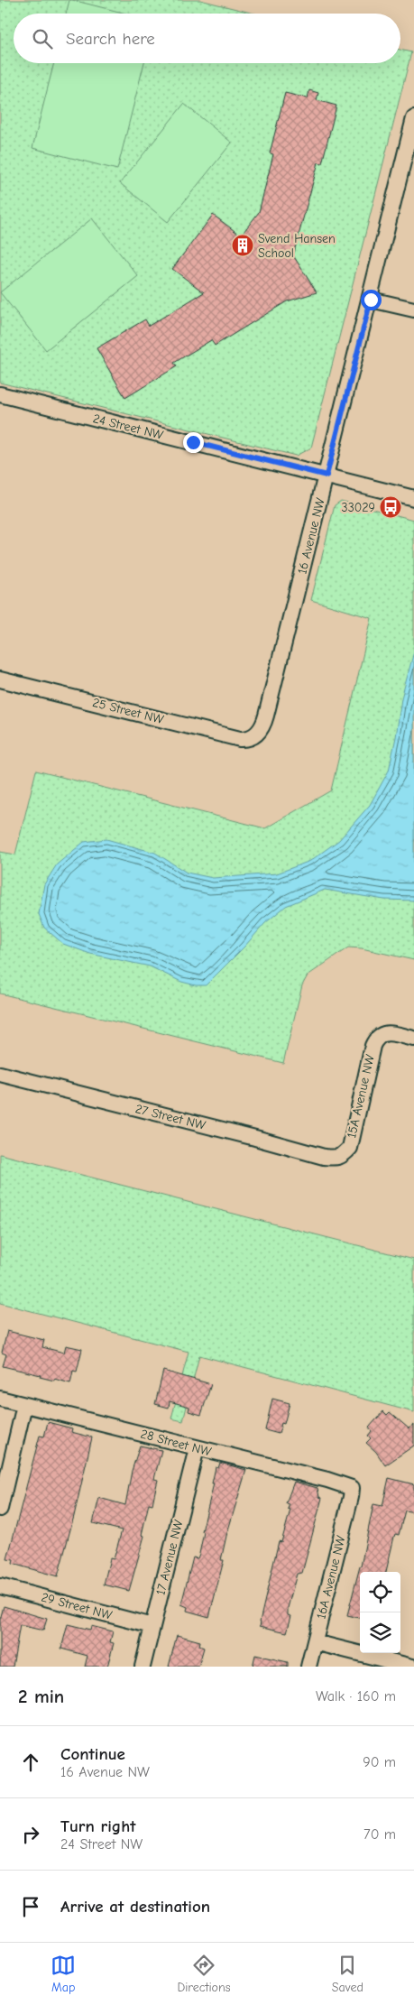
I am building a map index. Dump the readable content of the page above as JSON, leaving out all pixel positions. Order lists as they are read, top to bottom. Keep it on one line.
{"streets":{"street":["24 Street NW","16 Avenue NW","25 Street NW","15A Avenue NW","27 Street NW","28 Street NW","17 Avenue NW","16A Avenue NW","29 Street NW"]},"crossings":[["24 Street NW","16 Avenue NW"],["16 Avenue NW","25 Street NW"],["15A Avenue NW","27 Street NW"],["28 Street NW","17 Avenue NW"],["28 Street NW","16A Avenue NW"],["17 Avenue NW","29 Street NW"]],"places":{"building":["Svend Hansen School"],"bus stop":["33029"]},"page":{"search":"Search here","heading":["2 min","Walk · 160 m"],"list":[["Continue","16 Avenue NW","90 m"],["Turn right","24 Street NW","70 m"],"Arrive at destination"],"nav":["Map","Directions","Saved"]}}
